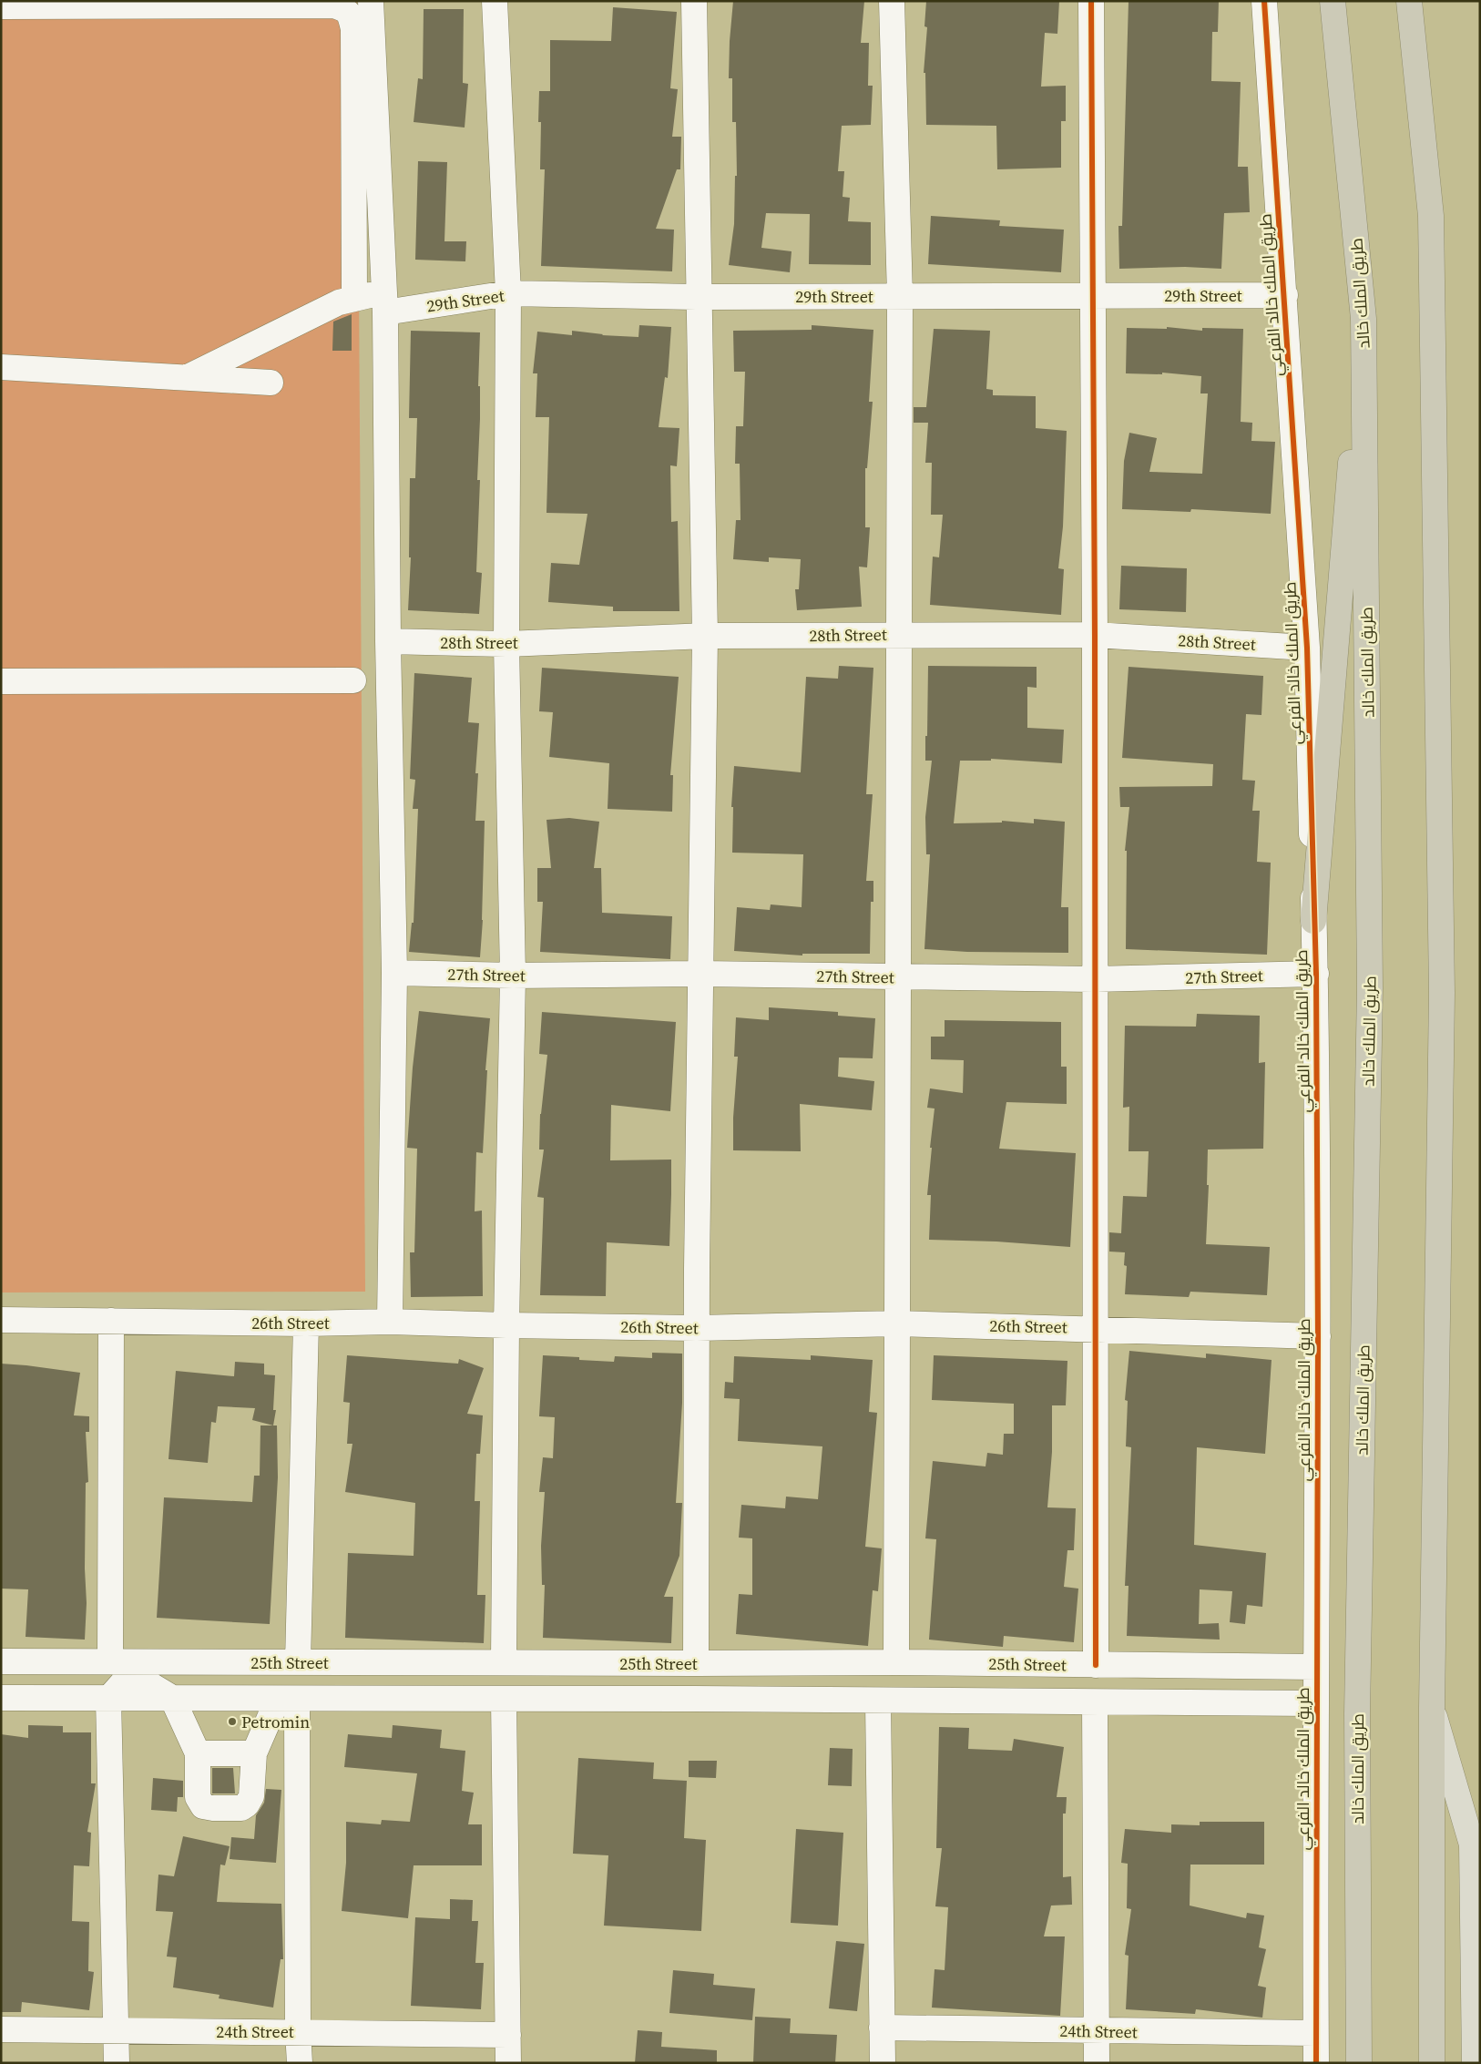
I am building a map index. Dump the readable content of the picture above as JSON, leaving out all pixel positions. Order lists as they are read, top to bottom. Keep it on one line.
{"streets":{"highway":["طريق الملك خالد"],"street":["29th Street","طريق الملك خالد الفرعي","28th Street","27th Street","26th Street","25th Street","24th Street"]},"crossings":[["29th Street","طريق الملك خالد الفرعي"],["طريق الملك خالد الفرعي","28th Street"],["طريق الملك خالد الفرعي","27th Street"],["طريق الملك خالد الفرعي","26th Street"],["طريق الملك خالد الفرعي","25th Street"],["طريق الملك خالد الفرعي","24th Street"]],"places":["Petromin"]}
